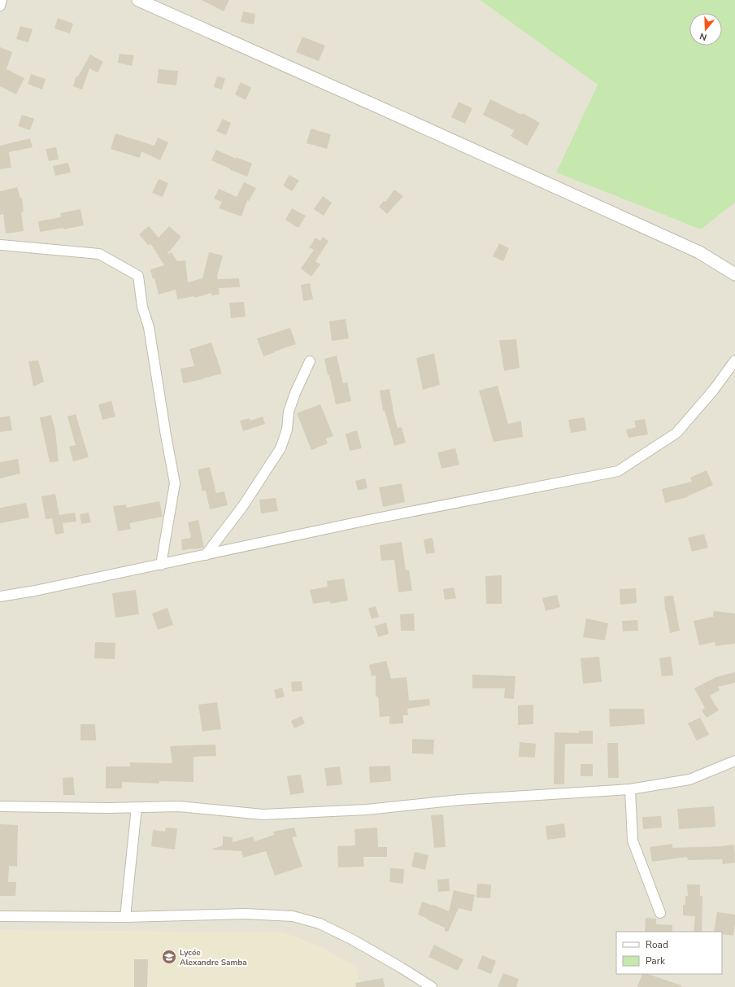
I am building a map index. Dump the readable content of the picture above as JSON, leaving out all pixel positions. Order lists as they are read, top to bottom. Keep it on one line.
{"places":{"school or university":["Lycée Alexandre Samba"]},"legend":["Road","Park"],"north":"bottom"}
